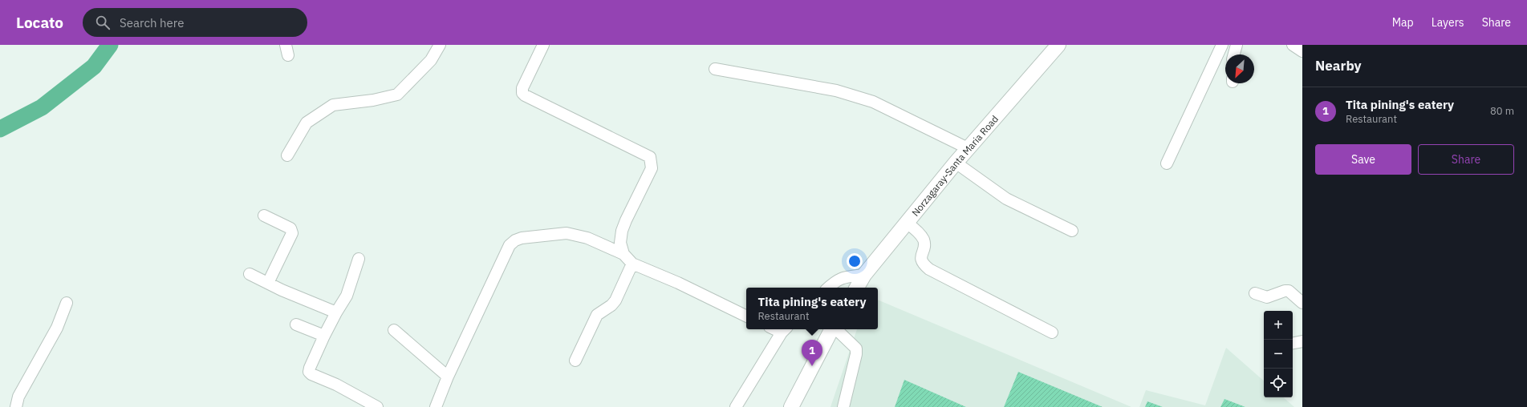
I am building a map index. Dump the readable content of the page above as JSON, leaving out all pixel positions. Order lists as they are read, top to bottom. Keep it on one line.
{"streets":{"main road":["Norzagaray-Santa Maria Road"]},"north":"bottom left","page":{"header":"Locato","search":"Search here","nav":["Map","Layers","Share"],"heading":"Nearby","list":[{"mark":"1","name":"Tita pining's eatery","note":"Restaurant","value":"80 m"}],"buttons":["Save","Share"],"popup":["Tita pining's eatery","Restaurant"],"map_buttons":["+","−"],"pins":"1"}}
